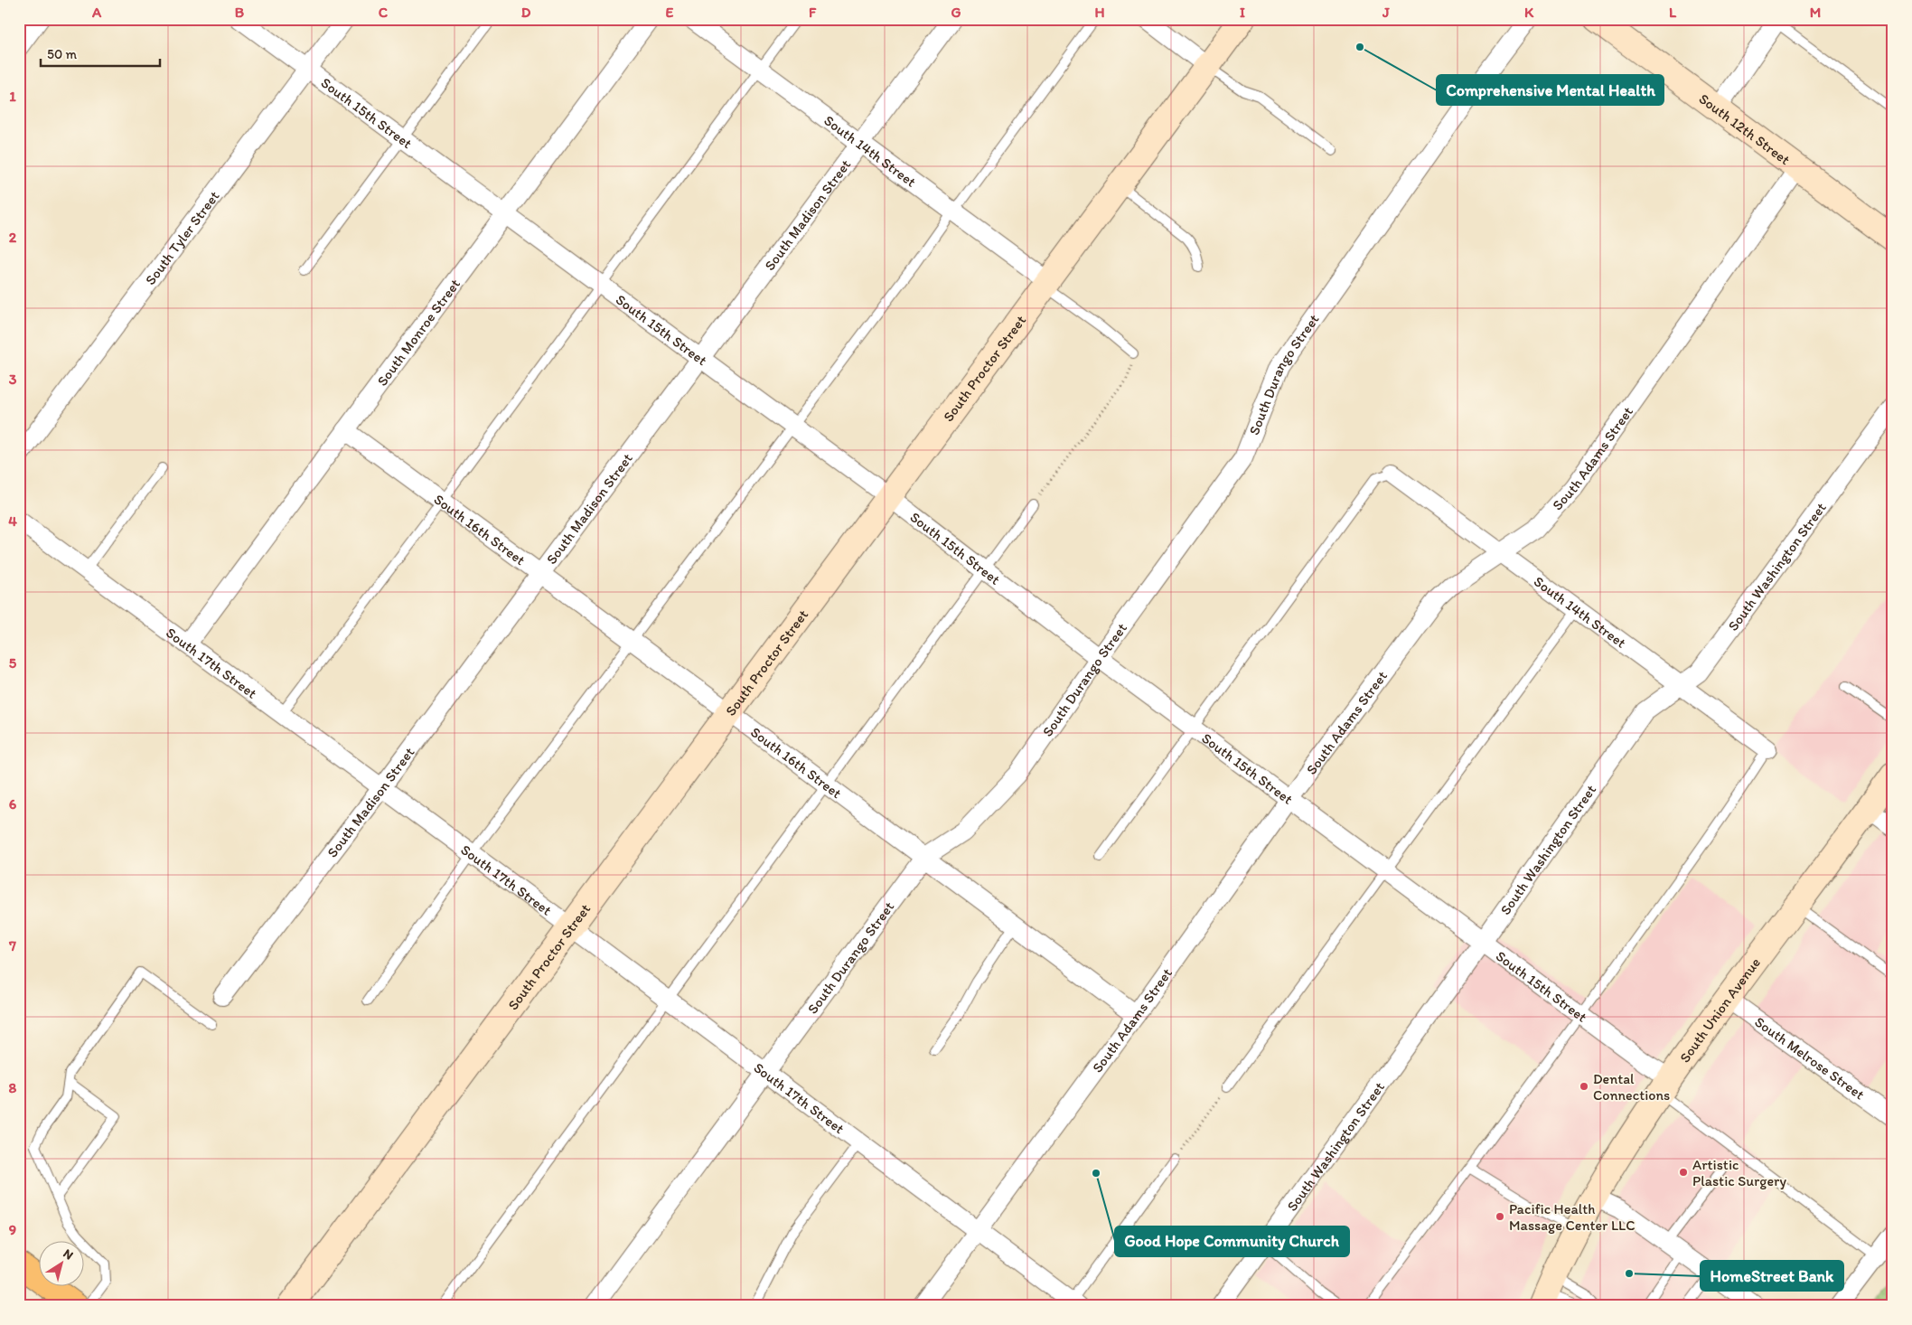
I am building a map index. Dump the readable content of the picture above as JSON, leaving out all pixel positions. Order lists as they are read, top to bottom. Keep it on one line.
{"streets":{"street":["South 15th Street","South 12th Street","South 14th Street","South Madison Street","South Tyler Street","South Monroe Street","South Proctor Street","South Durango Street","South Adams Street","South 16th Street","South Washington Street","South 17th Street","South Union Avenue","South Melrose Street"]},"crossings":[["South 15th Street","South Madison Street"],["South 15th Street","South Tyler Street"],["South 15th Street","South Monroe Street"],["South 15th Street","South Proctor Street"],["South 15th Street","South Durango Street"],["South 15th Street","South Adams Street"],["South 15th Street","South Washington Street"],["South 15th Street","South Union Avenue"],["South 12th Street","South Adams Street"],["South 14th Street","South Madison Street"],["South 14th Street","South Proctor Street"],["South 14th Street","South Adams Street"],["South 14th Street","South Washington Street"],["South Madison Street","South 16th Street"],["South Madison Street","South 17th Street"],["South Monroe Street","South 16th Street"],["South Monroe Street","South 17th Street"],["South Proctor Street","South 16th Street"],["South Proctor Street","South 17th Street"],["South Durango Street","South 16th Street"],["South Durango Street","South 17th Street"],["South Adams Street","South 16th Street"],["South Adams Street","South 17th Street"],["South Union Avenue","South Melrose Street"]],"places":["Comprehensive Mental Health","Dental Connections","Artistic Plastic Surgery","Good Hope Community Church","Pacific Health Massage Center LLC","HomeStreet Bank"],"scale_bar":"50 m","north":"top right","grid":{"columns":["A","B","C","D","E","F","G","H","I","J","K","L","M"],"rows":["1","2","3","4","5","6","7","8","9"]}}
